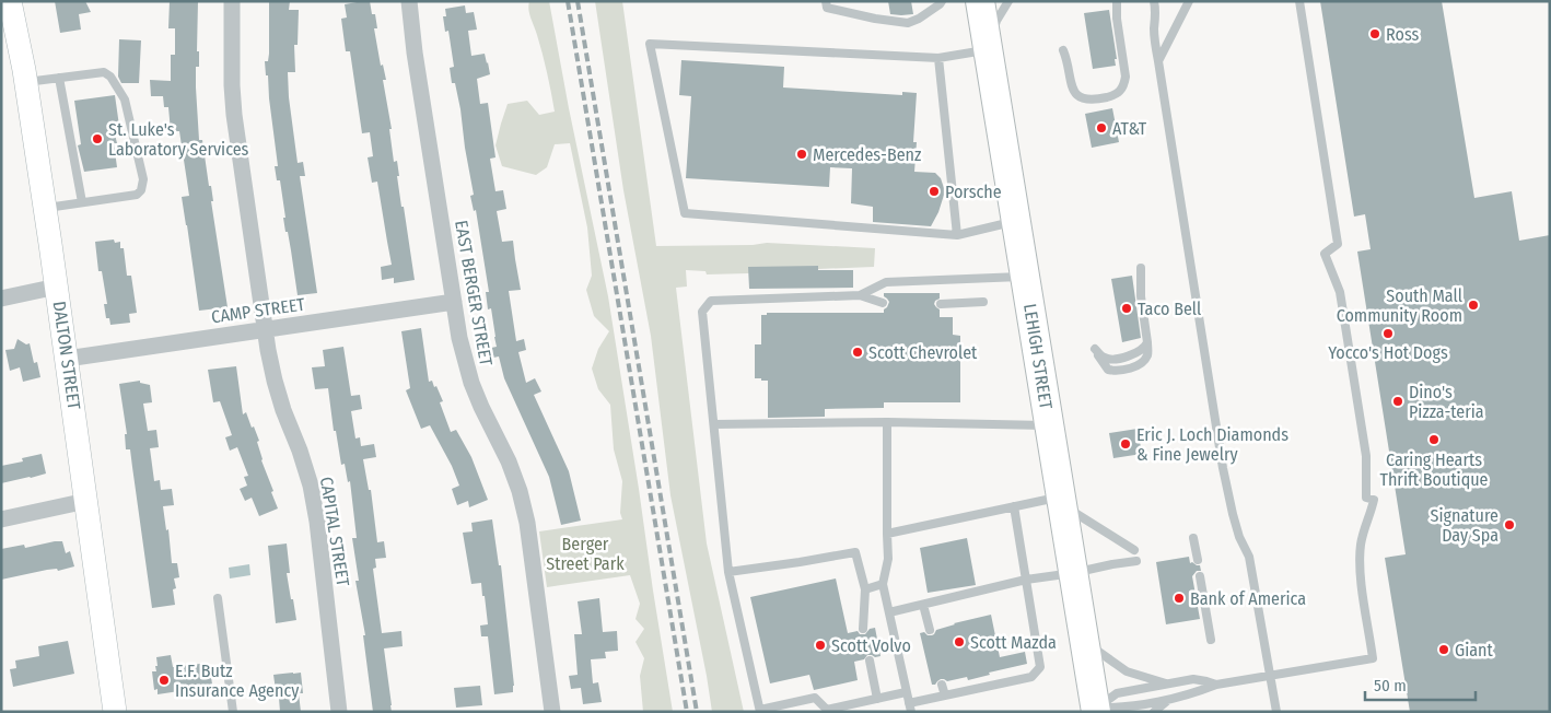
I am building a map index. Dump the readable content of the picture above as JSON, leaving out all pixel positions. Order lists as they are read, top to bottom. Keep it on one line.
{"streets":{"highway":["LEHIGH STREET"],"main road":["DALTON STREET"],"street":["EAST BERGER STREET","CAMP STREET","CAPITAL STREET"]},"crossings":[["EAST BERGER STREET","CAMP STREET"],["CAMP STREET","DALTON STREET"],["CAMP STREET","CAPITAL STREET"]],"parks":["Berger Street Park"],"places":["Ross","AT&T","St. Luke's Laboratory Services","Mercedes-Benz","Porsche","South Mall Community Room","Taco Bell","Yocco's Hot Dogs","Scott Chevrolet","Dino's Pizza-teria","Caring Hearts Thrift Boutique","Eric J. Loch Diamonds & Fine Jewelry","Signature Day Spa","Bank of America","Scott Mazda","Scott Volvo","Giant","E.F. Butz Insurance Agency"],"scale_bar":"50 m"}
